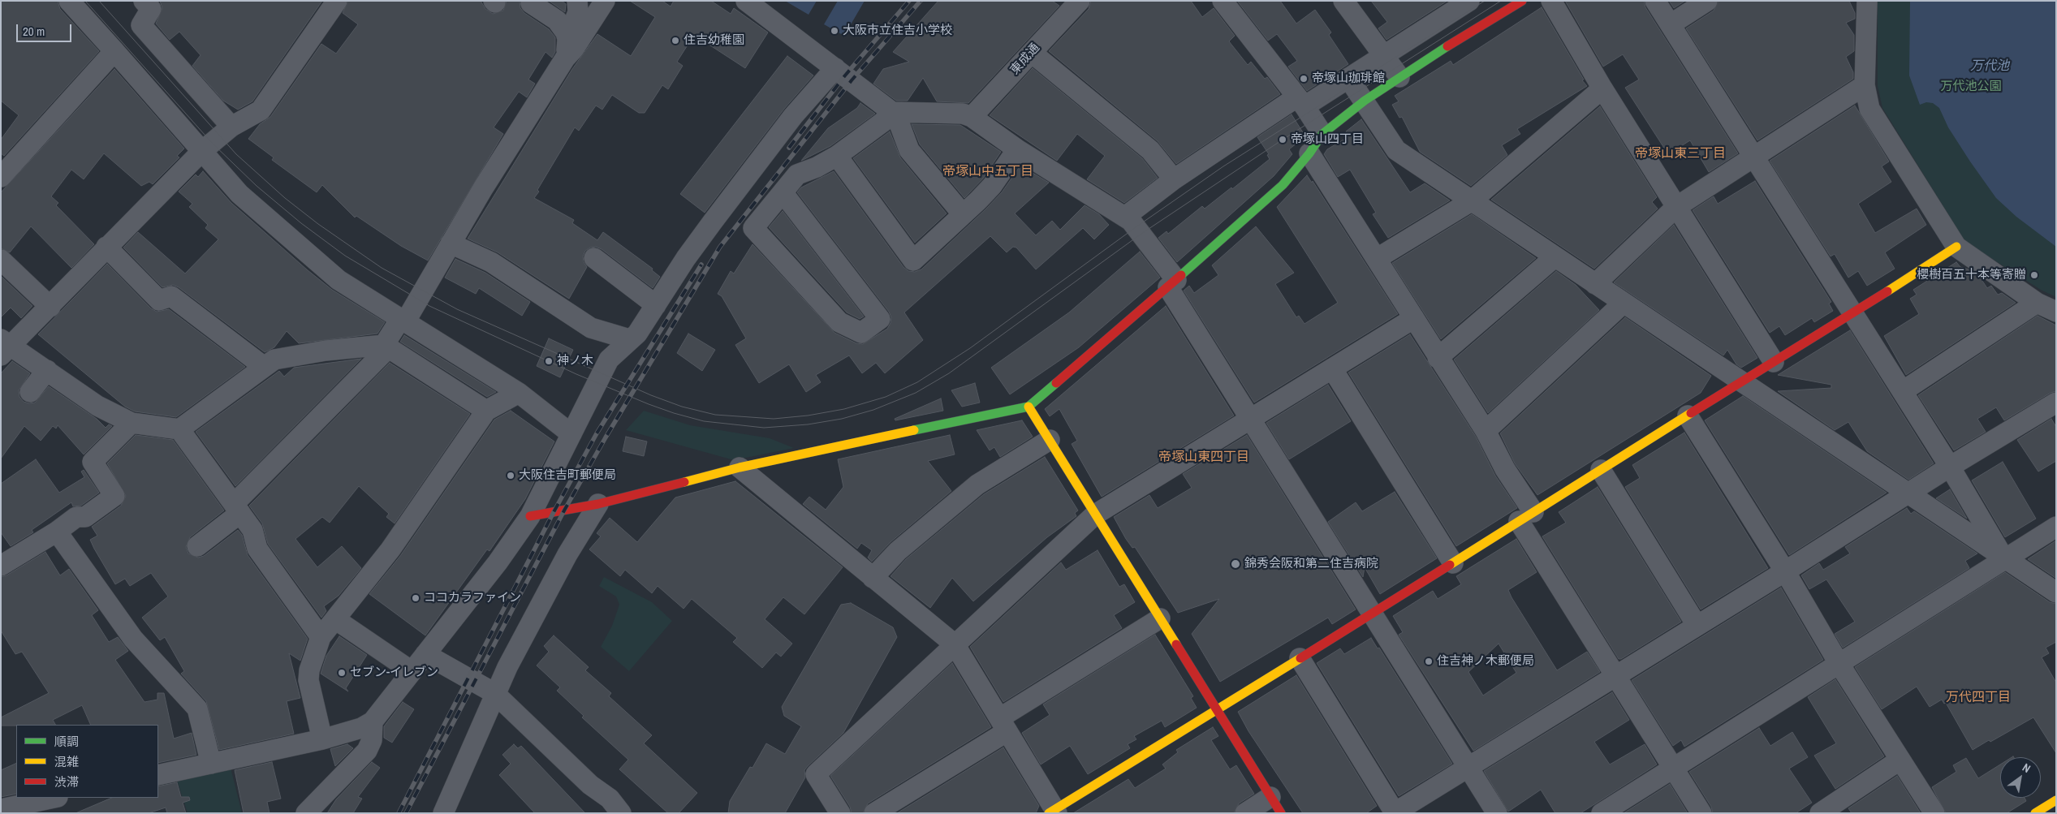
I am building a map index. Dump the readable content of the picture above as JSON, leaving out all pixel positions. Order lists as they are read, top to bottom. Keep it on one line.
{"streets":{"street":["東成通"]},"districts":["帝塚山東三丁目","帝塚山中五丁目","帝塚山東四丁目","万代四丁目"],"water":["万代池"],"parks":["万代池公園"],"places":["大阪市立住吉小学校","住吉幼稚園","帝塚山珈琲館","帝塚山四丁目","櫻樹百五十本等寄贈","神ノ木","大阪住吉町郵便局","錦秀会阪和第二住吉病院","ココカラファイン","住吉神ノ木郵便局","セブン-イレブン"],"legend":["順調","混雑","渋滞"],"scale_bar":"20 m","north":"top right"}
